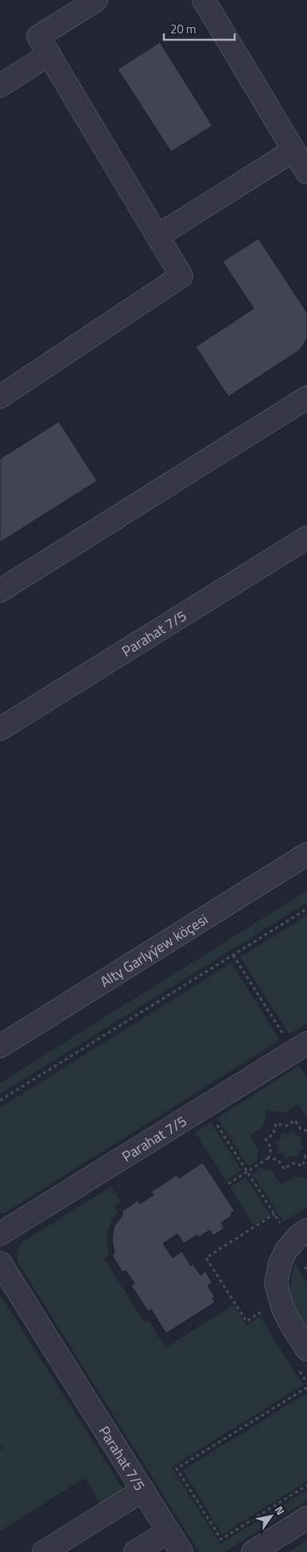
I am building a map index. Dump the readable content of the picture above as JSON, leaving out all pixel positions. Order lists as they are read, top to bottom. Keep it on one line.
{"streets":{"street":["Parahat 7/5","Alty Garlyýew köçesi"]},"scale_bar":"20 m","north":"top right"}
